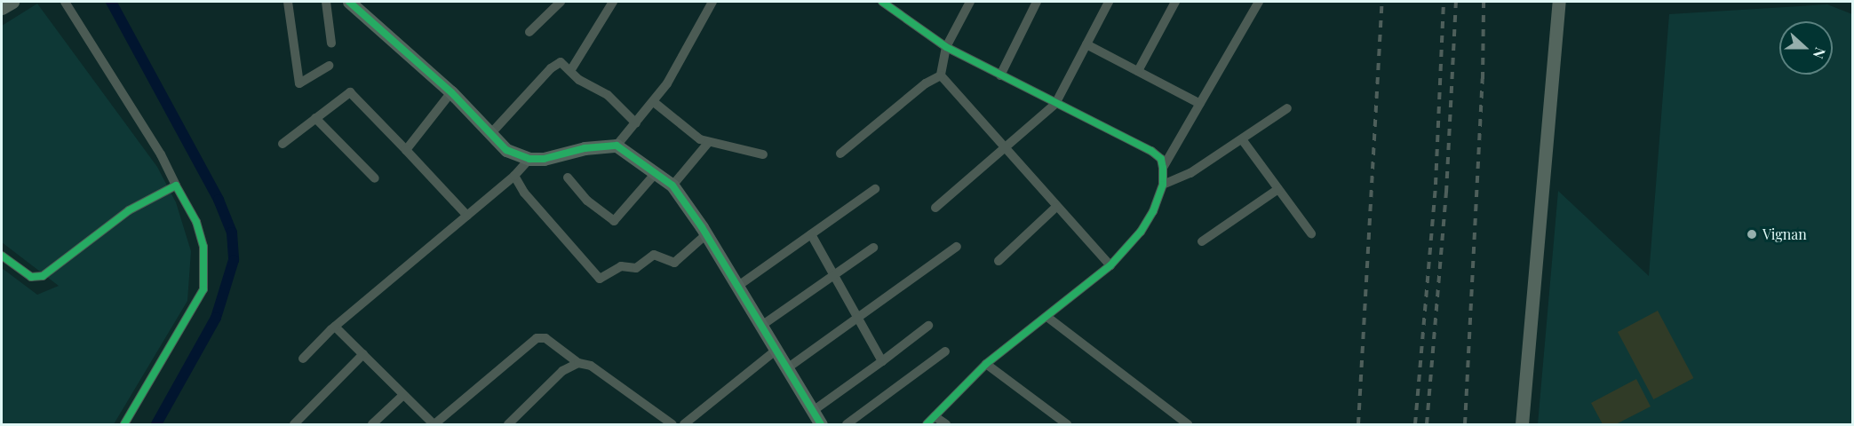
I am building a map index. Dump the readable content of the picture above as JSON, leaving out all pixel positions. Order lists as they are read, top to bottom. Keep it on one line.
{"places":["Vignan"],"north":"right"}
